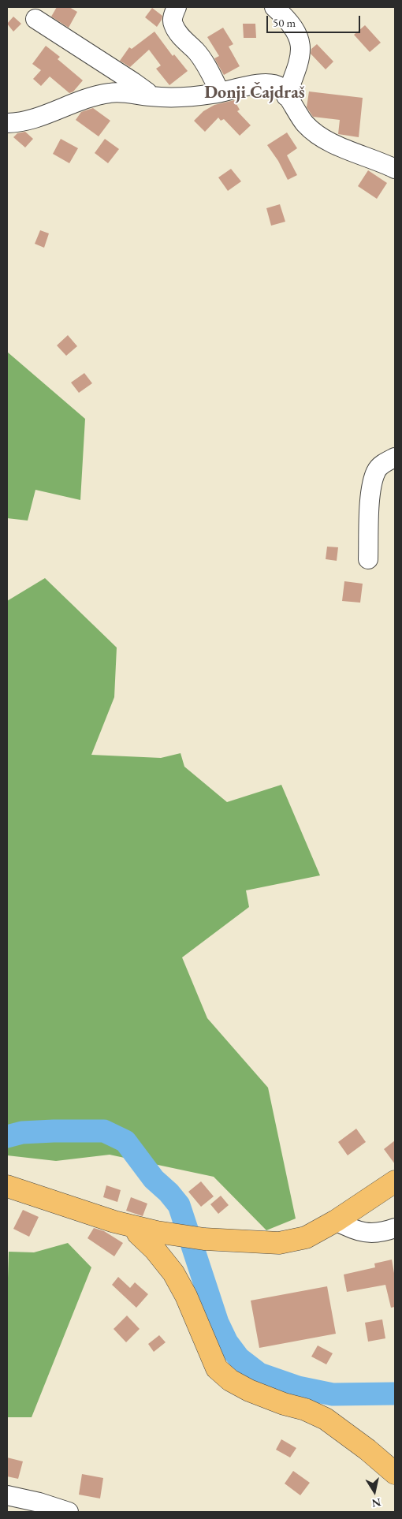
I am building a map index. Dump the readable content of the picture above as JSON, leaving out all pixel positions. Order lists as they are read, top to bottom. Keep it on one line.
{"districts":["Donji Čajdraš"],"scale_bar":"50 m","north":"bottom"}
